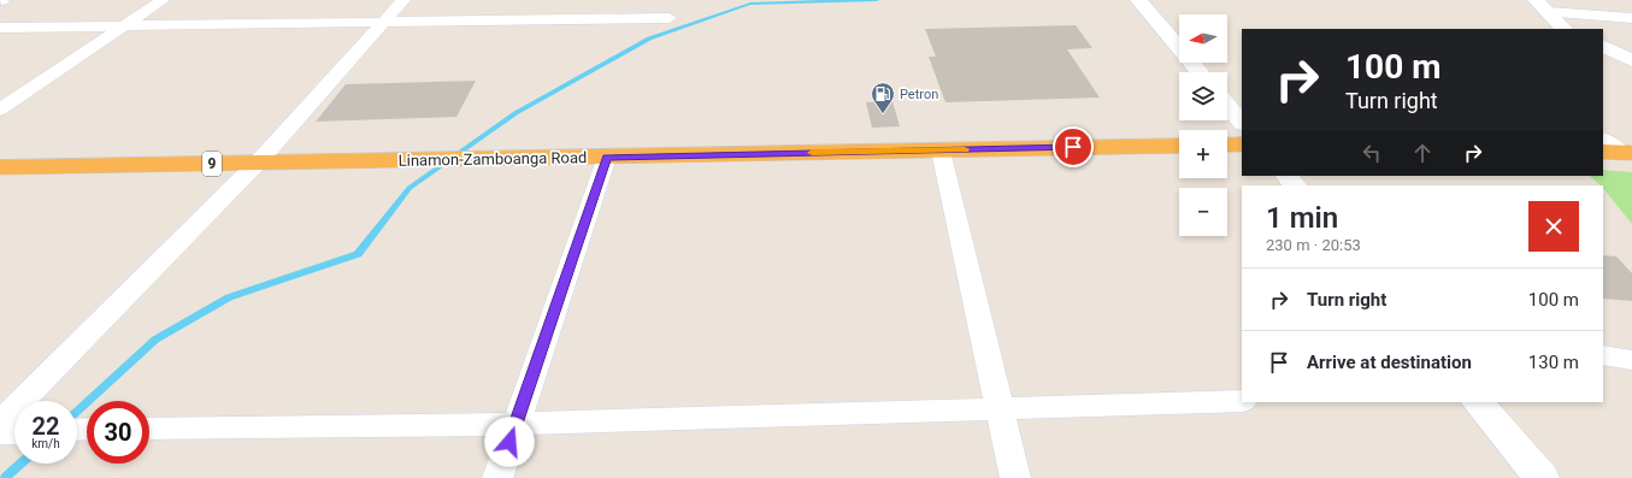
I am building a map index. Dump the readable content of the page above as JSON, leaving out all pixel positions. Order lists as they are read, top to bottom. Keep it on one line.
{"streets":{"highway":["Linamon-Zamboanga Road","9"]},"places":{"fuel station":["Petron"]},"north":"left","page":{"map_buttons":["+","−"],"turn":["100 m","Turn right"],"heading":["1 min","230 m · 20:53"],"list":[{"name":"Turn right","value":"100 m"},{"name":"Arrive at destination","value":"130 m"}],"speed":"22 km/h","limit":"30"}}
